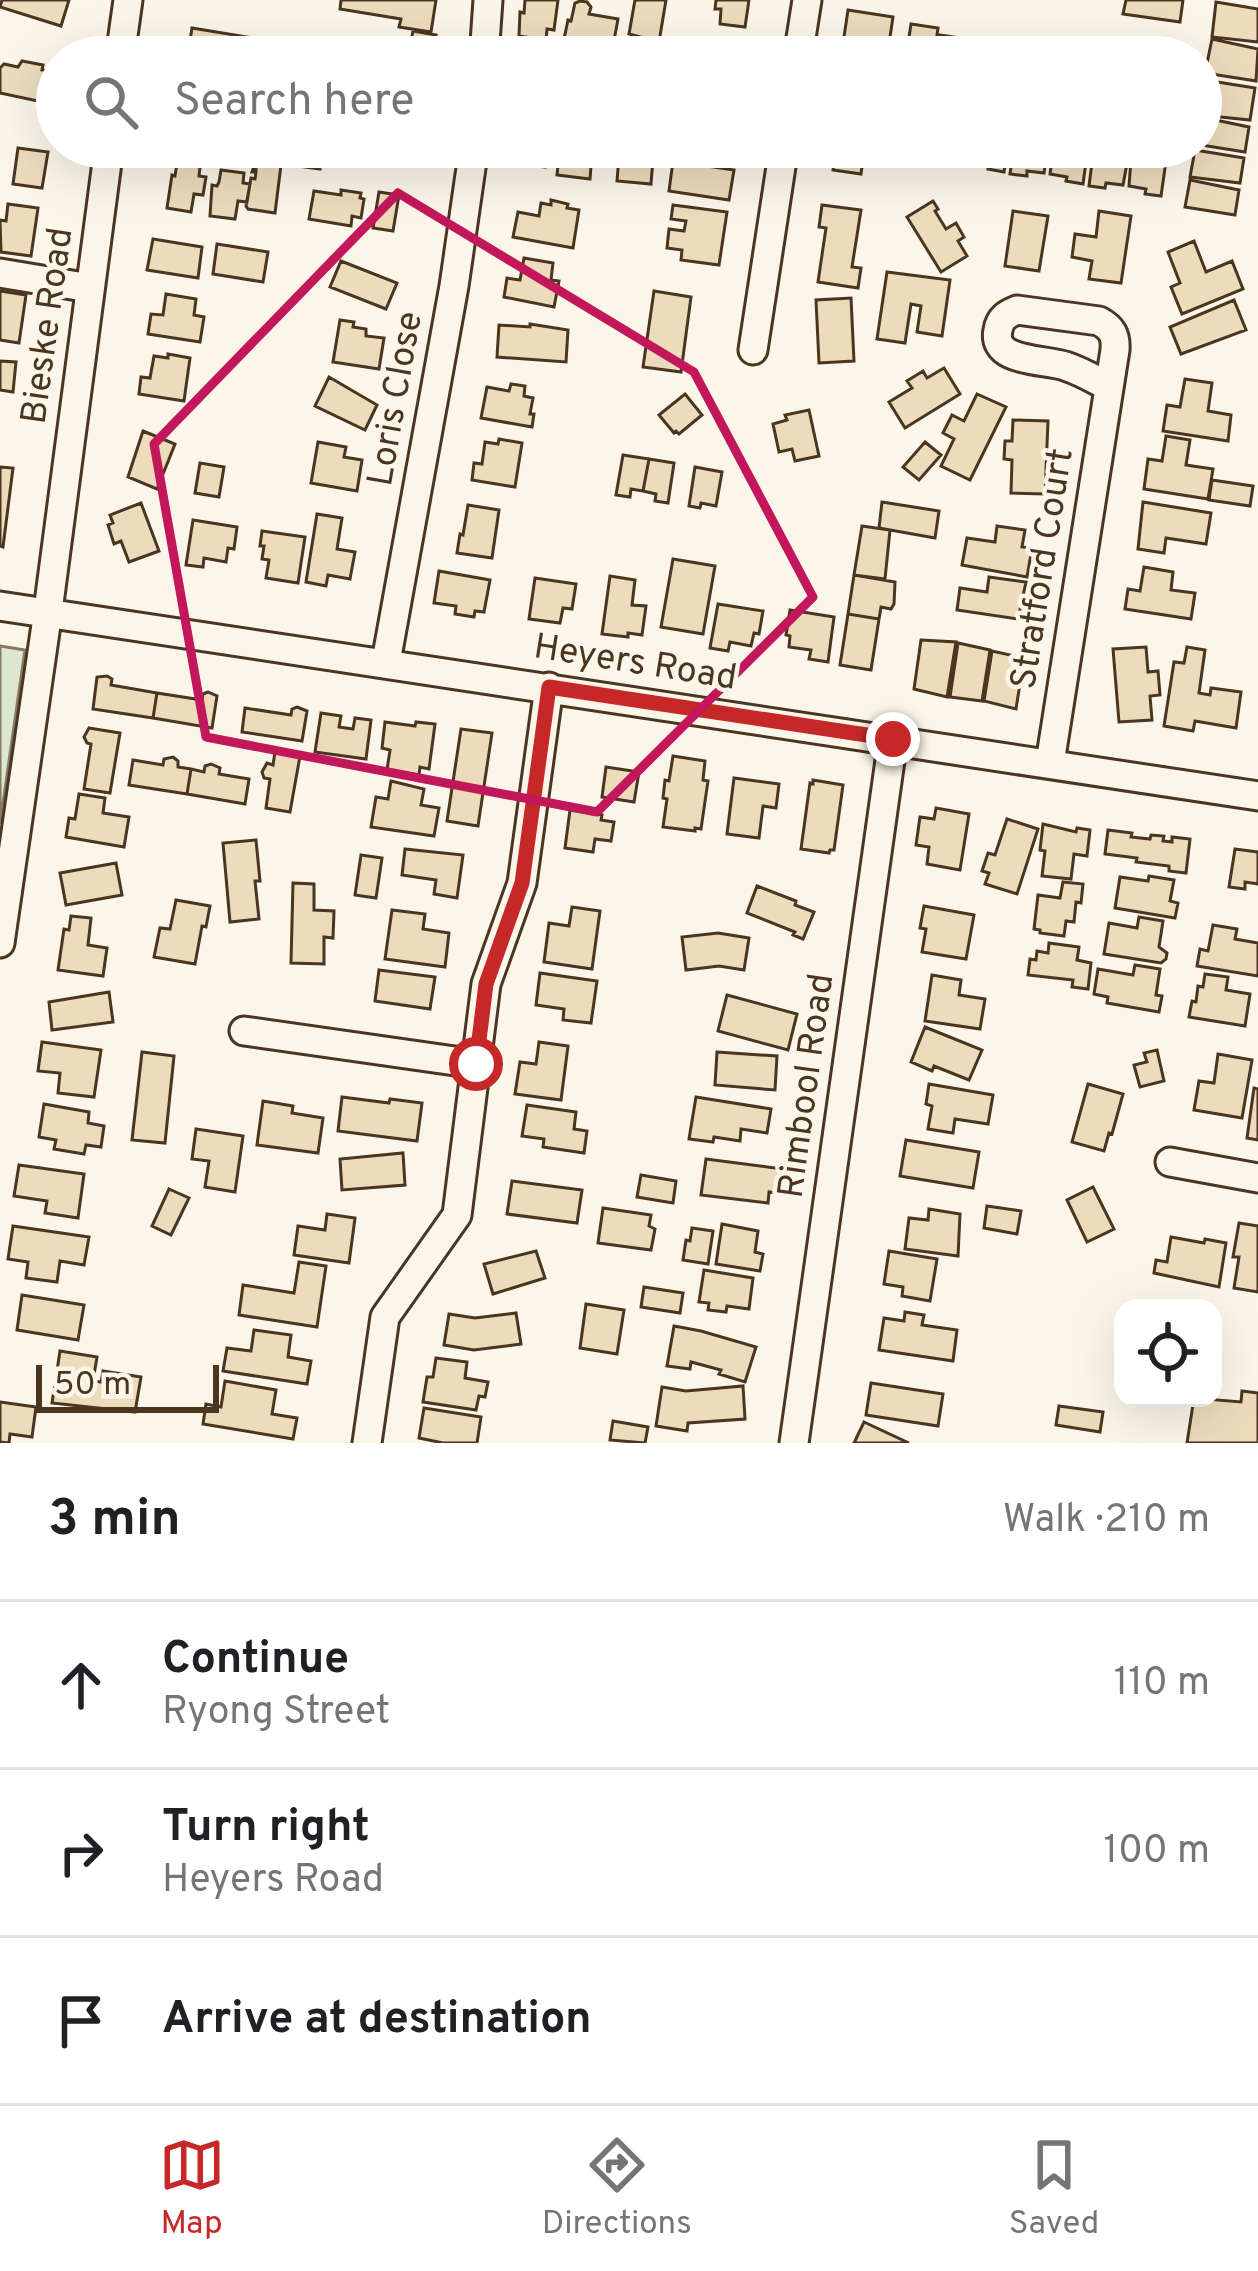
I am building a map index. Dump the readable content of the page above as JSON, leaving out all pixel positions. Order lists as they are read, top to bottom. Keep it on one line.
{"streets":{"street":["Bieske Road","Loris Close","Stratford Court","Heyers Road","Rimbool Road"]},"crossings":[["Bieske Road","Heyers Road"],["Loris Close","Heyers Road"],["Stratford Court","Heyers Road"],["Heyers Road","Rimbool Road"]],"scale_bar":"50 m","page":{"search":"Search here","scale":"50 m","heading":["3 min","Walk · 210 m"],"list":[["Continue","Ryong Street","110 m"],["Turn right","Heyers Road","100 m"],"Arrive at destination"],"nav":["Map","Directions","Saved"]}}
